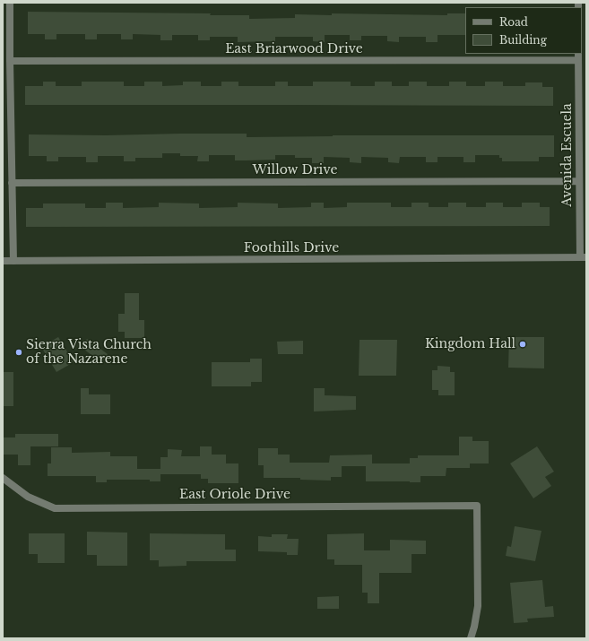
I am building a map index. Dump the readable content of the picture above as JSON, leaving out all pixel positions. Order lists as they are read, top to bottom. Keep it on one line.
{"streets":{"street":["East Briarwood Drive","Avenida Escuela","Willow Drive","Foothills Drive","East Oriole Drive"]},"crossings":[["East Briarwood Drive","Avenida Escuela"],["Avenida Escuela","Willow Drive"],["Avenida Escuela","Foothills Drive"]],"places":["Kingdom Hall","Sierra Vista Church of the Nazarene"],"legend":["Road","Building"]}
